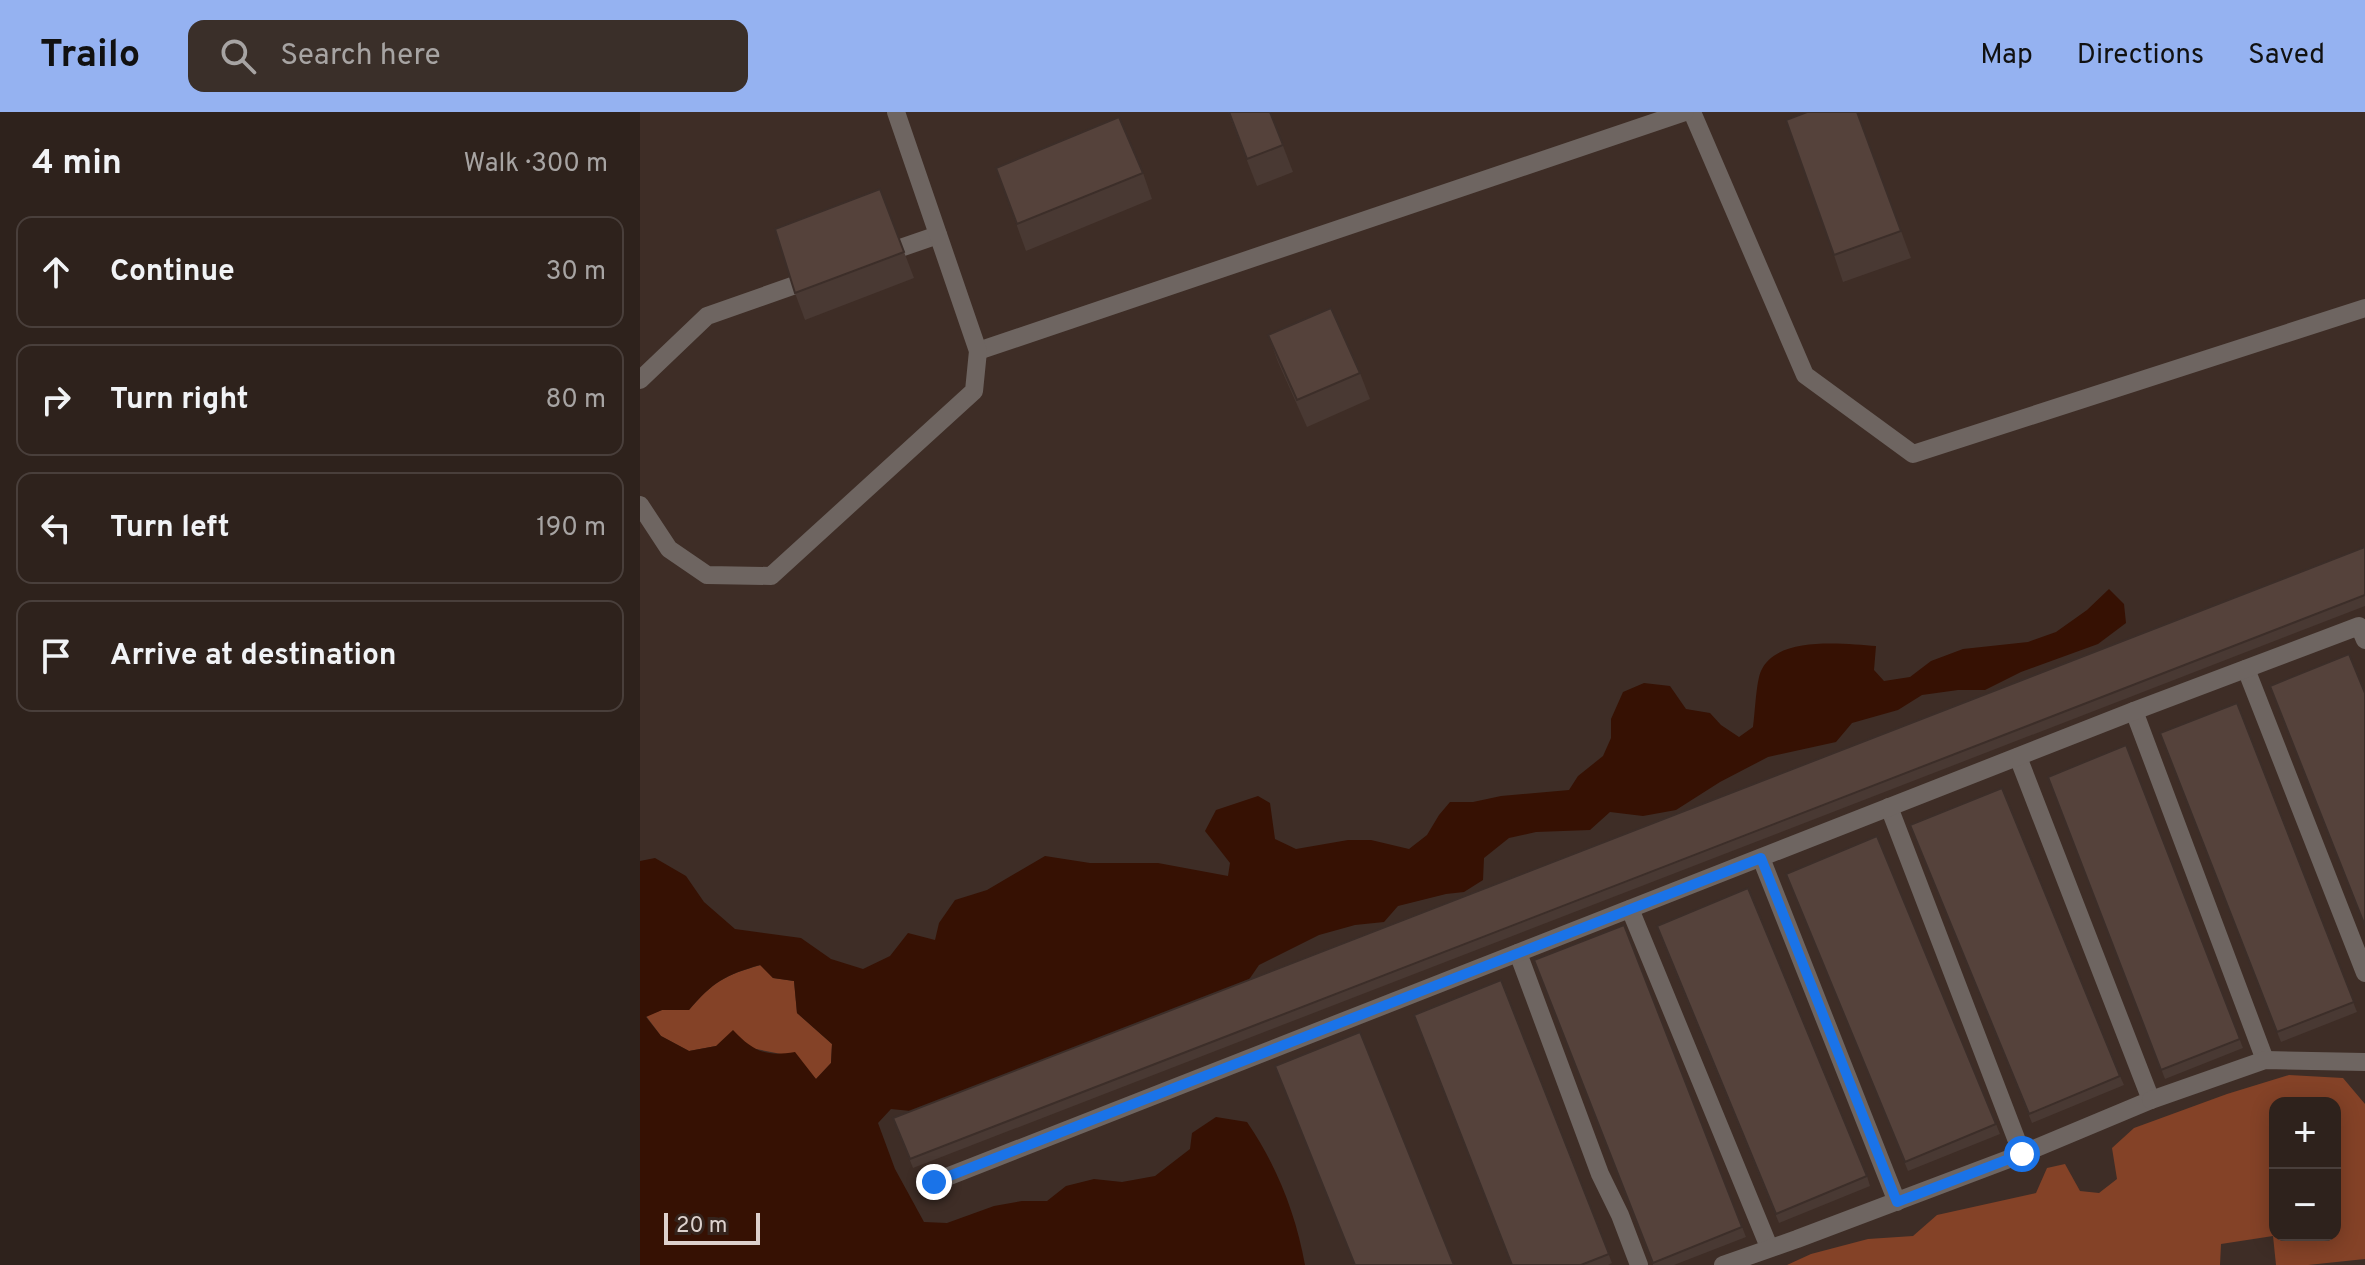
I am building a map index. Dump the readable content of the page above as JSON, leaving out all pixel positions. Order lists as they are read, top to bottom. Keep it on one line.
{"scale_bar":"20 m","page":{"header":"Trailo","search":"Search here","nav":["Map","Directions","Saved"],"heading":["4 min","Walk · 300 m"],"list":[["Continue","30 m"],["Turn right","80 m"],["Turn left","190 m"],"Arrive at destination"],"map_buttons":["+","−"],"scale":"20 m"}}
